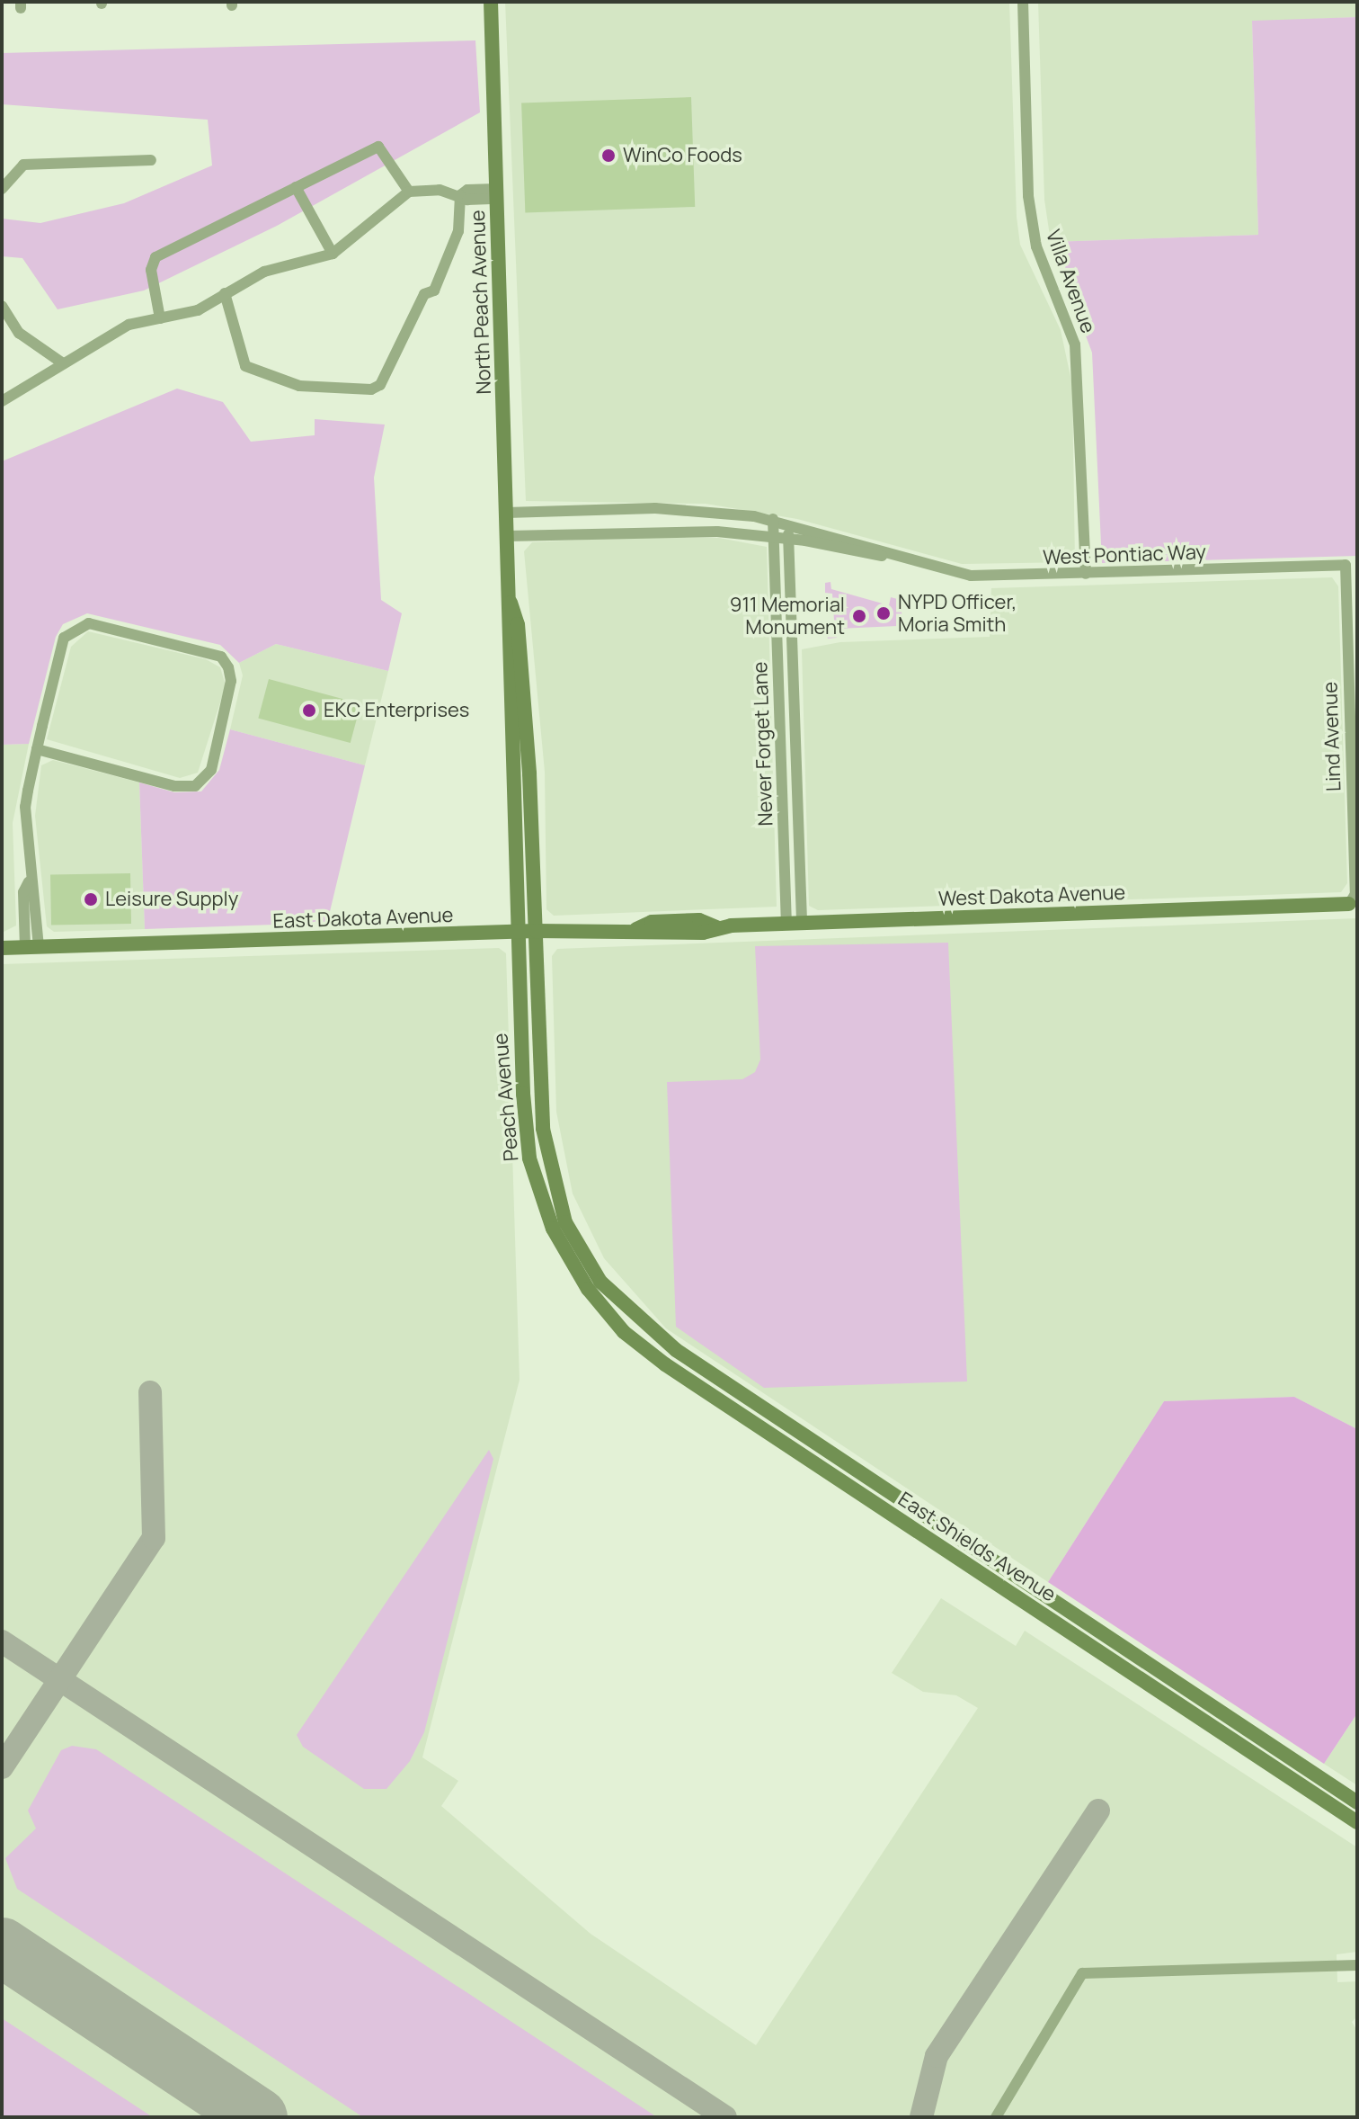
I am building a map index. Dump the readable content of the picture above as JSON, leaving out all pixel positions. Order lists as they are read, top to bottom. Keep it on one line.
{"streets":{"main road":["North Peach Avenue","West Dakota Avenue","East Dakota Avenue","Peach Avenue","East Shields Avenue"],"street":["Villa Avenue","West Pontiac Way","Lind Avenue","Never Forget Lane"]},"crossings":[["Villa Avenue","West Pontiac Way"],["North Peach Avenue","West Pontiac Way"],["North Peach Avenue","West Dakota Avenue"],["North Peach Avenue","East Dakota Avenue"],["North Peach Avenue","Peach Avenue"],["West Pontiac Way","Lind Avenue"],["West Pontiac Way","Never Forget Lane"],["Lind Avenue","West Dakota Avenue"],["Never Forget Lane","West Dakota Avenue"],["West Dakota Avenue","East Dakota Avenue"],["West Dakota Avenue","Peach Avenue"],["East Dakota Avenue","Peach Avenue"],["Peach Avenue","East Shields Avenue"]],"places":["WinCo Foods","NYPD Officer, Moria Smith","911 Memorial Monument","EKC Enterprises","Leisure Supply"]}
